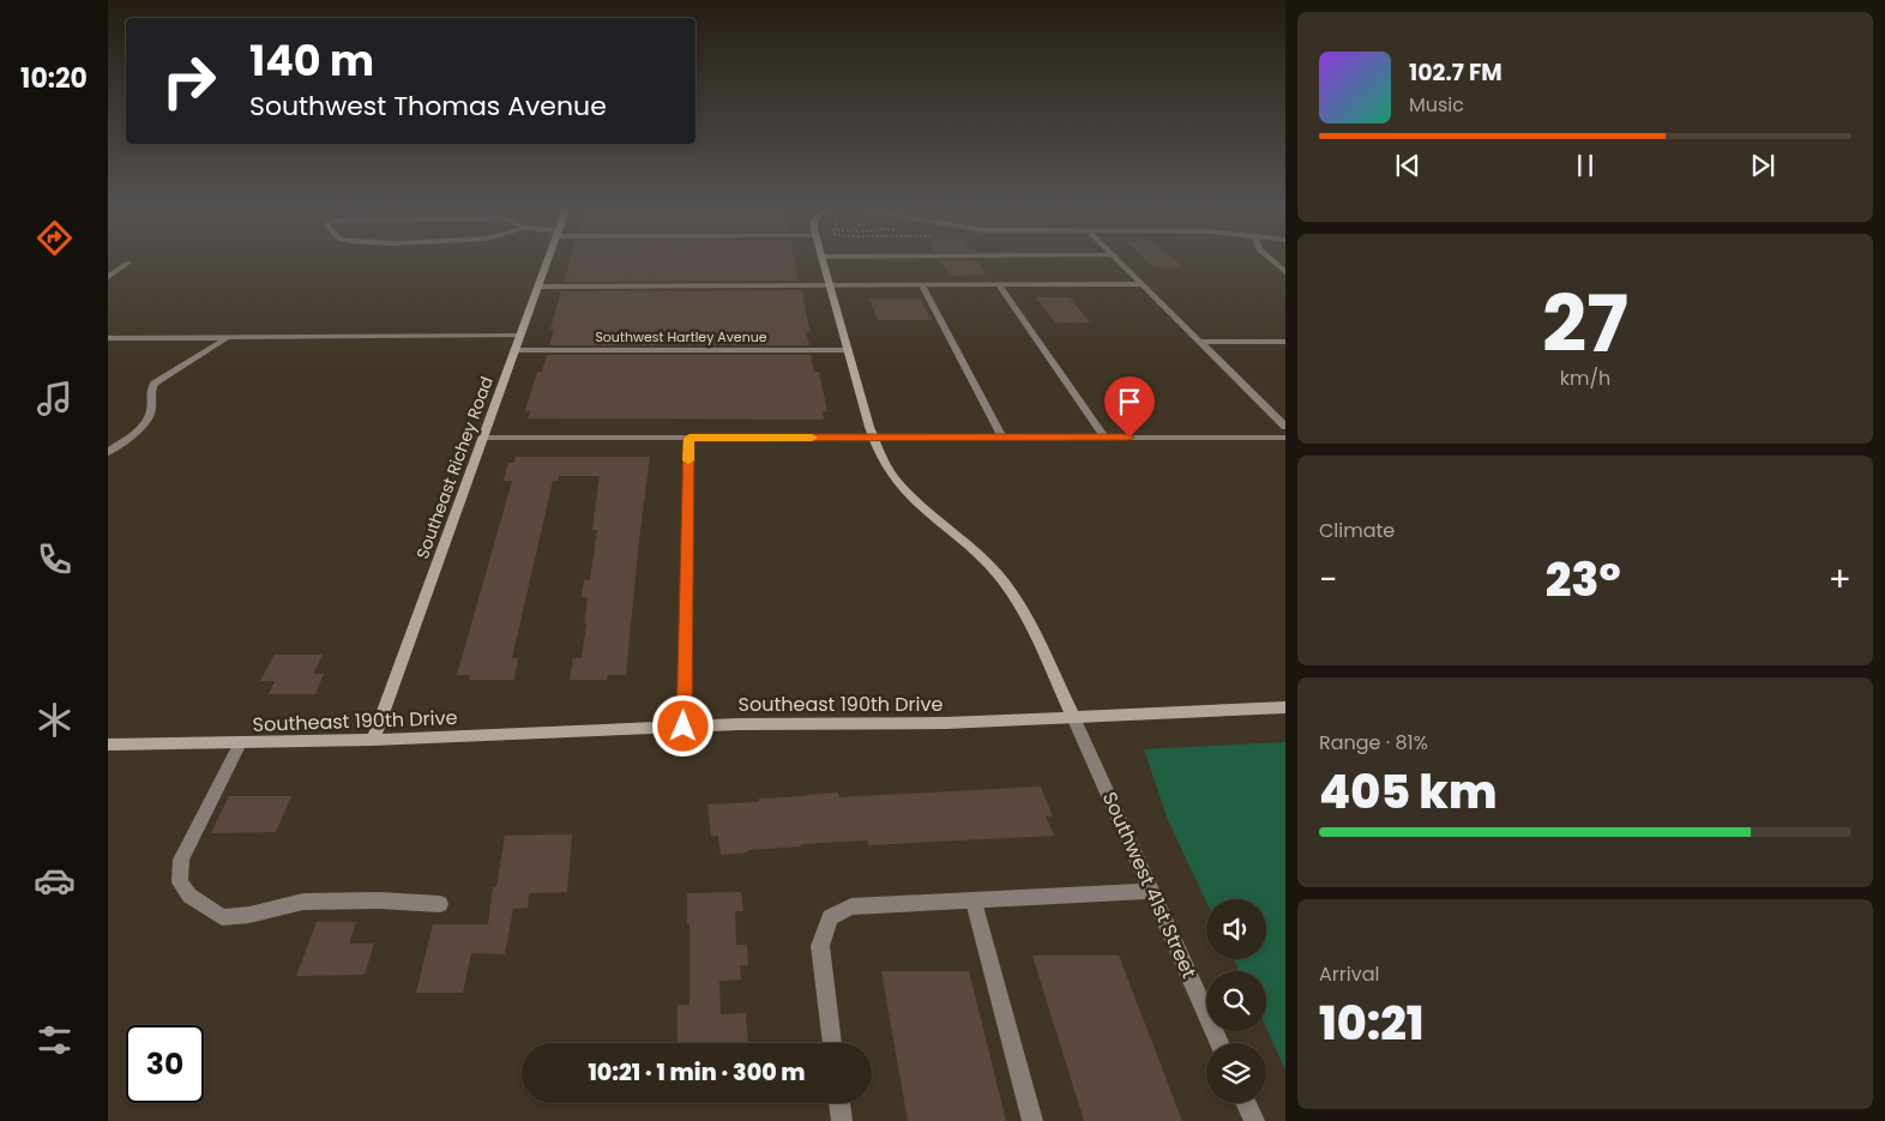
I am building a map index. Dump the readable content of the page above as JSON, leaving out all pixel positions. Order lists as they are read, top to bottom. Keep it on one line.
{"streets":{"main road":["Southeast Richey Road","Southeast 190th Drive"],"street":["Southwest Hartley Avenue","Southwest 41st Street"]},"crossings":[["Southwest Hartley Avenue","Southeast Richey Road"],["Southeast Richey Road","Southeast 190th Drive"],["Southeast 190th Drive","Southwest 41st Street"]],"page":{"tabs":"10:20","turn":["140 m","Southwest Thomas Avenue"],"song":["102.7 FM","Music"],"tile":[["27","km/h"],"Climate",["Range · 81%","405 km"],["Arrival","10:21"]],"heat":["−","23°","+"],"limit":"30","trip":"10:21 · 1 min · 300 m"}}
